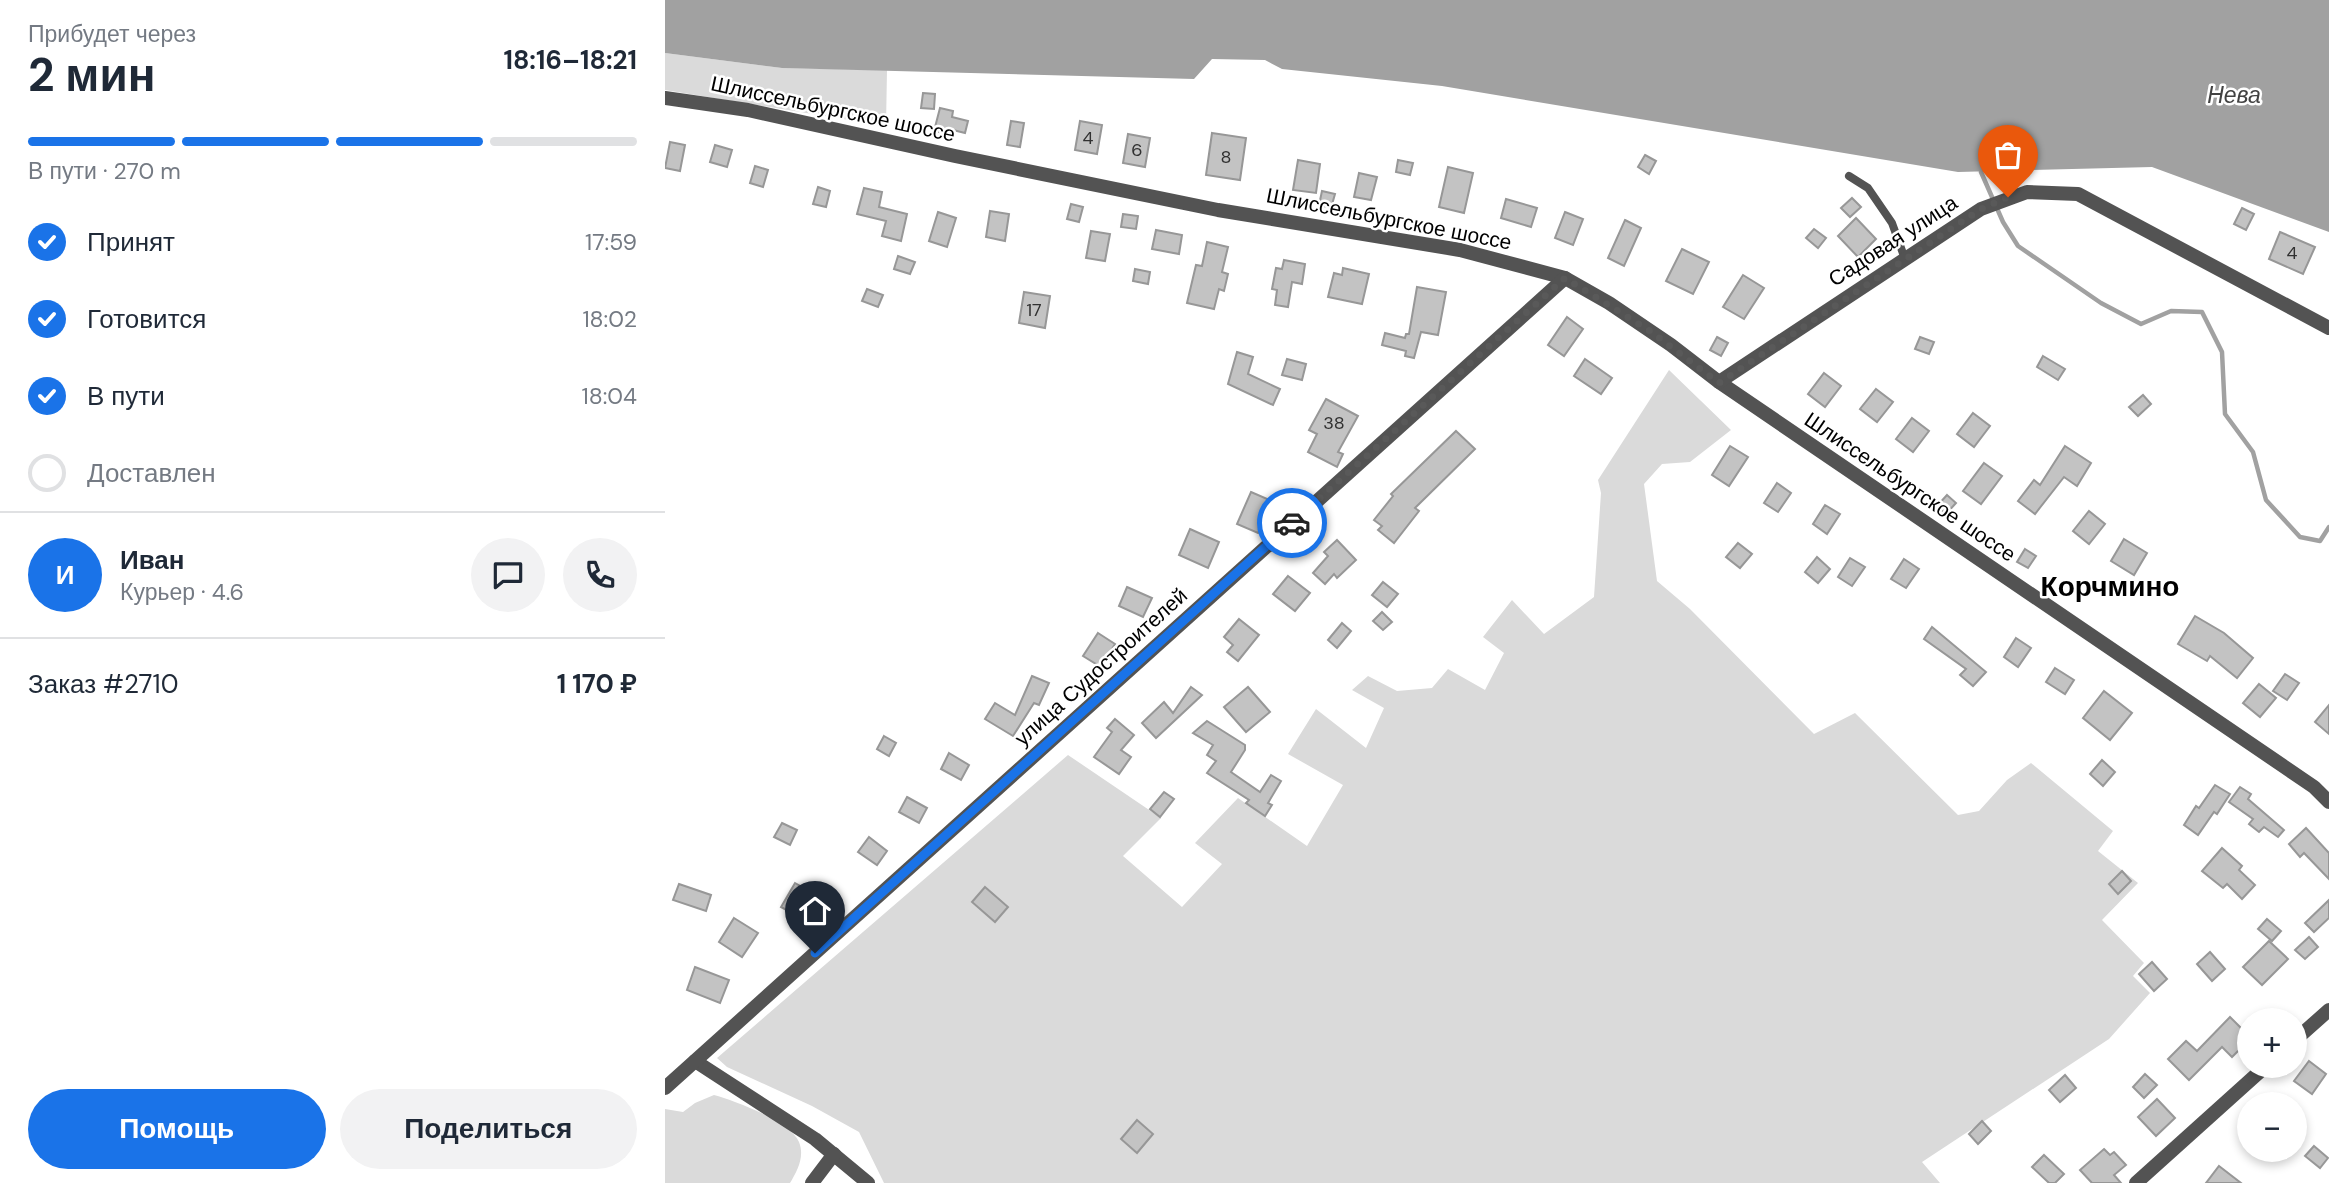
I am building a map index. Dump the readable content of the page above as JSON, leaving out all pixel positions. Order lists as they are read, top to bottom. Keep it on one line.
{"streets":{"street":["Шлиссельбургское шоссе","Садовая улица","улица Судостроителей"]},"crossings":[["Шлиссельбургское шоссе","Садовая улица"],["Шлиссельбургское шоссе","улица Судостроителей"]],"districts":["Корчмино"],"water":["Нева"],"house_numbers":["4","6","8","4","17","38"],"page":{"heading":["2 мин","Прибудет через","18:16–18:21"],"panel":["Иван","Курьер · 4.6","Заказ #2710","1 170 ₽"],"bar":"В пути · 270 m","list":[["Принят","17:59"],["Готовится","18:02"],["В пути","18:04"],"Доставлен"],"round":"И","map_buttons":["+","−"],"buttons":["Помощь","Поделиться"]}}
